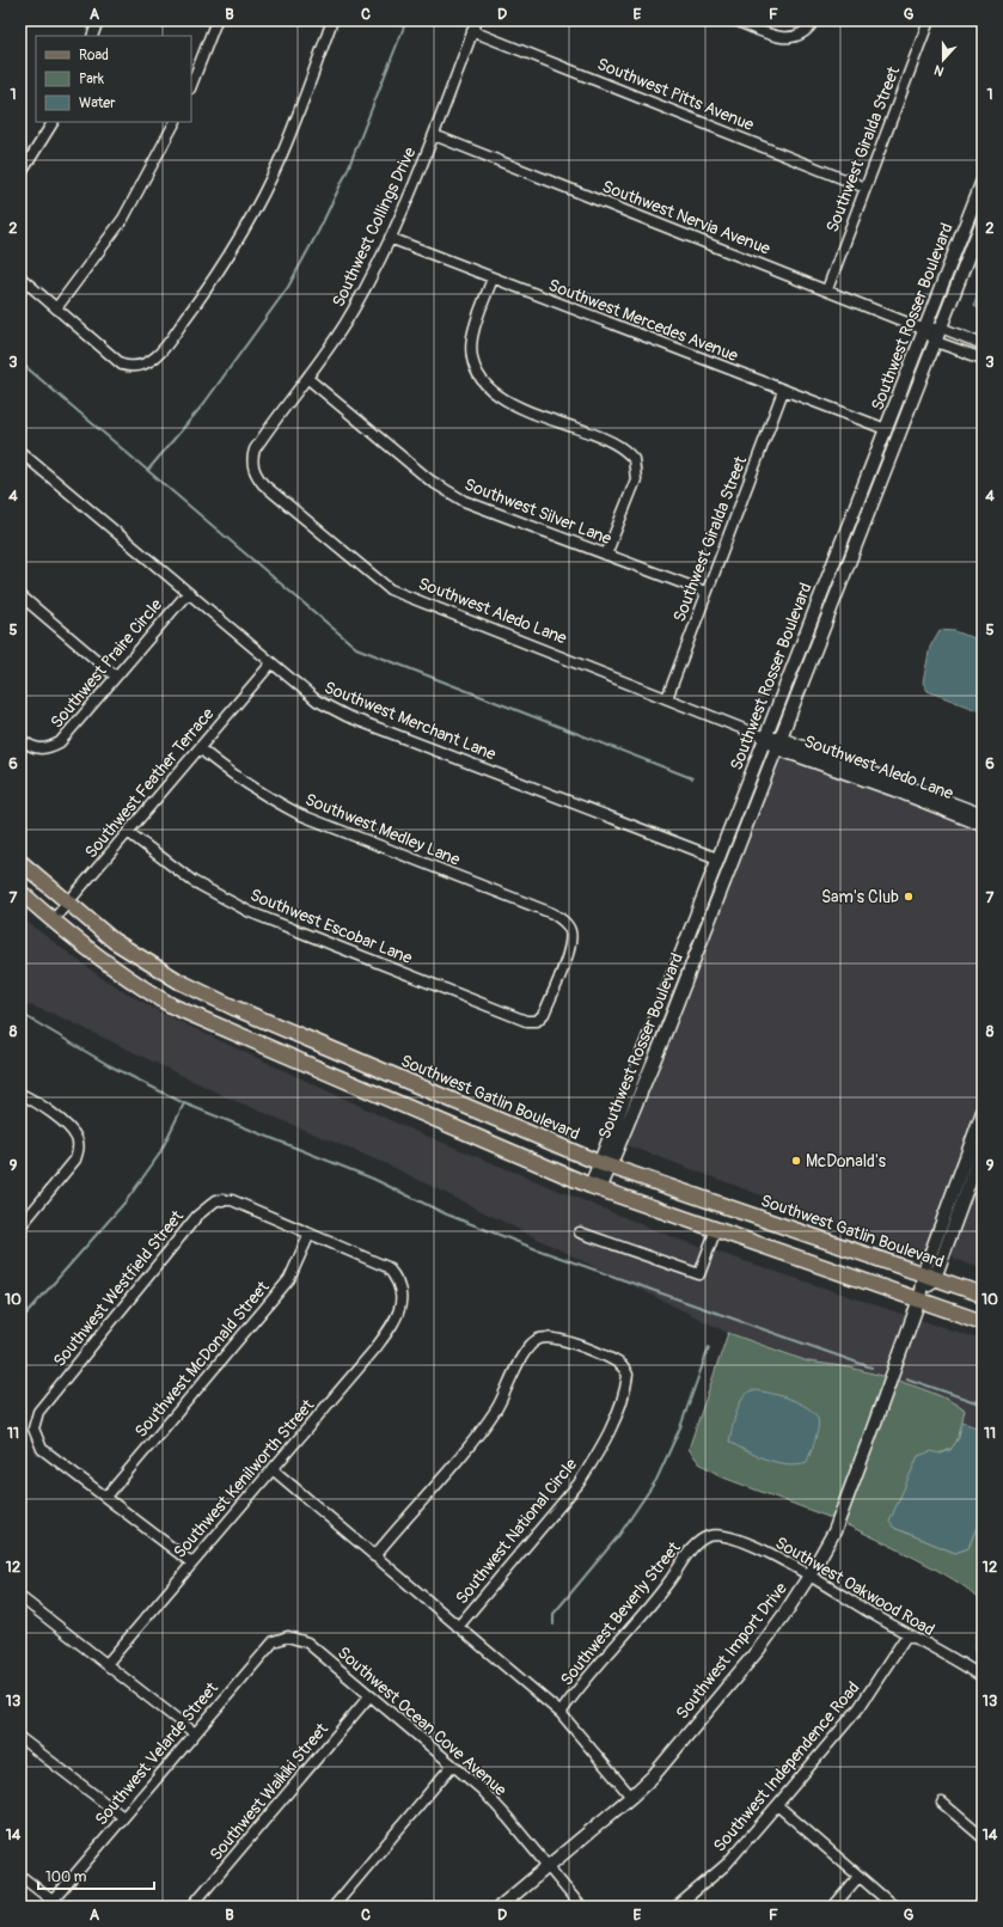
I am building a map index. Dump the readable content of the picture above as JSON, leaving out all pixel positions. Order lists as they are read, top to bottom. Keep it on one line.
{"streets":{"main road":["Southwest Gatlin Boulevard"],"street":["Southwest Pitts Avenue","Southwest Giralda Street","Southwest Nervia Avenue","Southwest Collings Drive","Southwest Rosser Boulevard","Southwest Mercedes Avenue","Southwest Silver Lane","Southwest Aledo Lane","Southwest Praire Circle","Southwest Merchant Lane","Southwest Feather Terrace","Southwest Medley Lane","Southwest Escobar Lane","Southwest Westfield Street","Southwest McDonald Street","Southwest Kenilworth Street","Southwest National Circle","Southwest Oakwood Road","Southwest Beverly Street","Southwest Import Drive","Southwest Ocean Cove Avenue","Southwest Velarde Street","Southwest Independence Road","Southwest Waikiki Street"]},"crossings":[["Southwest Pitts Avenue","Southwest Giralda Street"],["Southwest Pitts Avenue","Southwest Collings Drive"],["Southwest Giralda Street","Southwest Nervia Avenue"],["Southwest Giralda Street","Southwest Mercedes Avenue"],["Southwest Giralda Street","Southwest Silver Lane"],["Southwest Giralda Street","Southwest Aledo Lane"],["Southwest Nervia Avenue","Southwest Collings Drive"],["Southwest Nervia Avenue","Southwest Rosser Boulevard"],["Southwest Collings Drive","Southwest Mercedes Avenue"],["Southwest Collings Drive","Southwest Silver Lane"],["Southwest Collings Drive","Southwest Aledo Lane"],["Southwest Rosser Boulevard","Southwest Mercedes Avenue"],["Southwest Rosser Boulevard","Southwest Aledo Lane"],["Southwest Rosser Boulevard","Southwest Merchant Lane"],["Southwest Rosser Boulevard","Southwest Gatlin Boulevard"],["Southwest Praire Circle","Southwest Merchant Lane"],["Southwest Merchant Lane","Southwest Feather Terrace"],["Southwest Feather Terrace","Southwest Medley Lane"],["Southwest Feather Terrace","Southwest Escobar Lane"],["Southwest Feather Terrace","Southwest Gatlin Boulevard"],["Southwest Medley Lane","Southwest Escobar Lane"],["Southwest Gatlin Boulevard","Southwest Import Drive"],["Southwest Westfield Street","Southwest McDonald Street"],["Southwest Westfield Street","Southwest Kenilworth Street"],["Southwest McDonald Street","Southwest Kenilworth Street"],["Southwest Oakwood Road","Southwest Beverly Street"],["Southwest Oakwood Road","Southwest Import Drive"],["Southwest Oakwood Road","Southwest Independence Road"],["Southwest Import Drive","Southwest Ocean Cove Avenue"],["Southwest Ocean Cove Avenue","Southwest Velarde Street"],["Southwest Ocean Cove Avenue","Southwest Waikiki Street"]],"places":["Sam's Club","McDonald's"],"legend":["Road","Park","Water"],"scale_bar":"100 m","north":"bottom","grid":{"columns":["A","B","C","D","E","F","G"],"rows":["1","2","3","4","5","6","7","8","9","10","11","12","13","14"]}}
